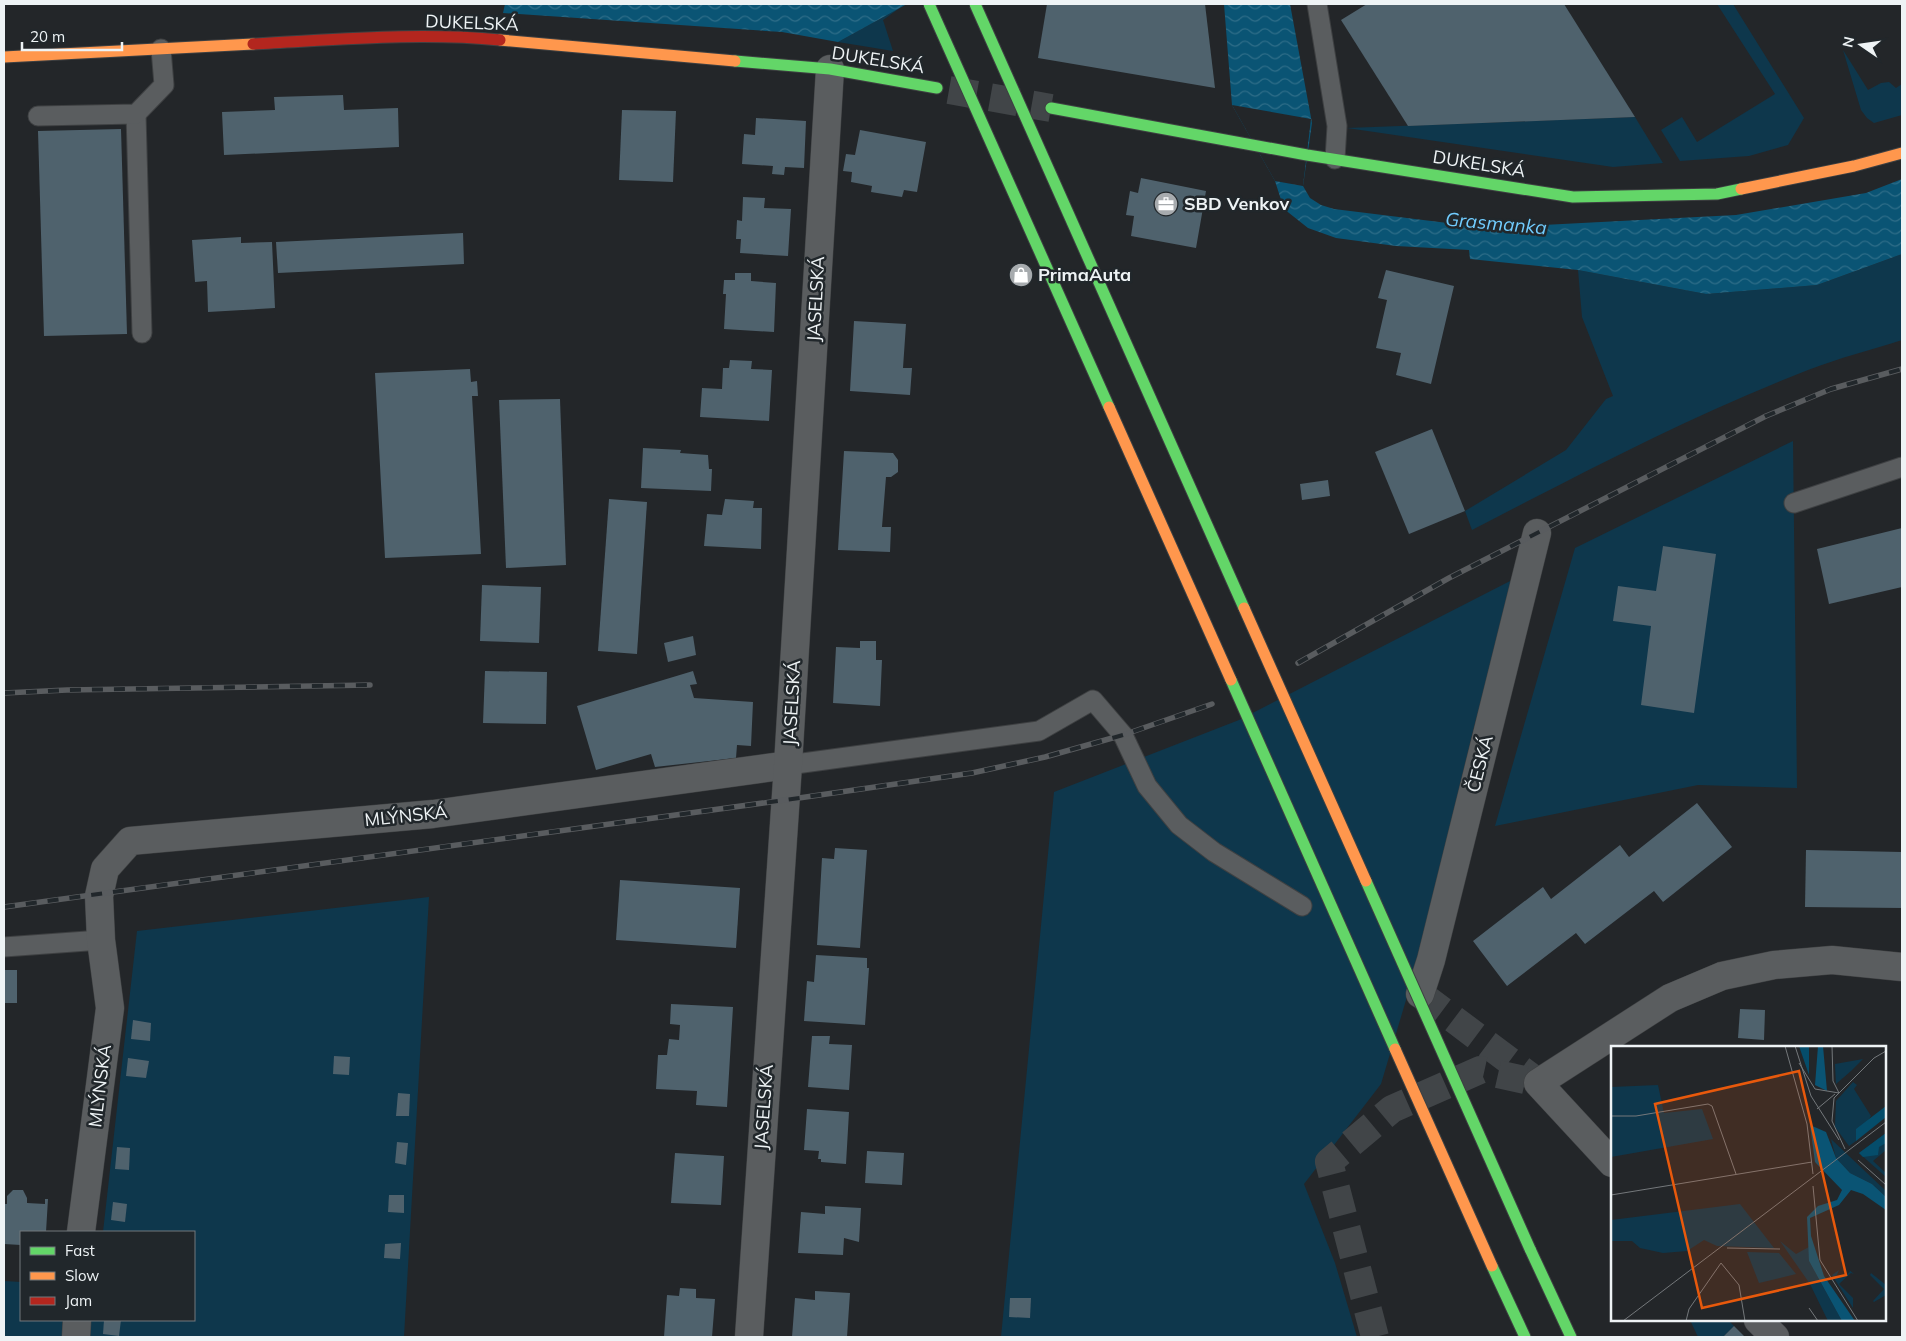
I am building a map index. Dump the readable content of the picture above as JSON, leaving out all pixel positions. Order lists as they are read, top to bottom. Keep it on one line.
{"streets":{"main road":["DUKELSKÁ"],"street":["JASELSKÁ","ČESKÁ","MLÝNSKÁ"]},"crossings":[["DUKELSKÁ","JASELSKÁ"],["JASELSKÁ","MLÝNSKÁ"]],"water":["Grasmanka"],"places":{"office":["SBD Venkov"],"shop":["PrimaAuta"]},"legend":["Fast","Slow","Jam"],"scale_bar":"20 m","north":"left"}
